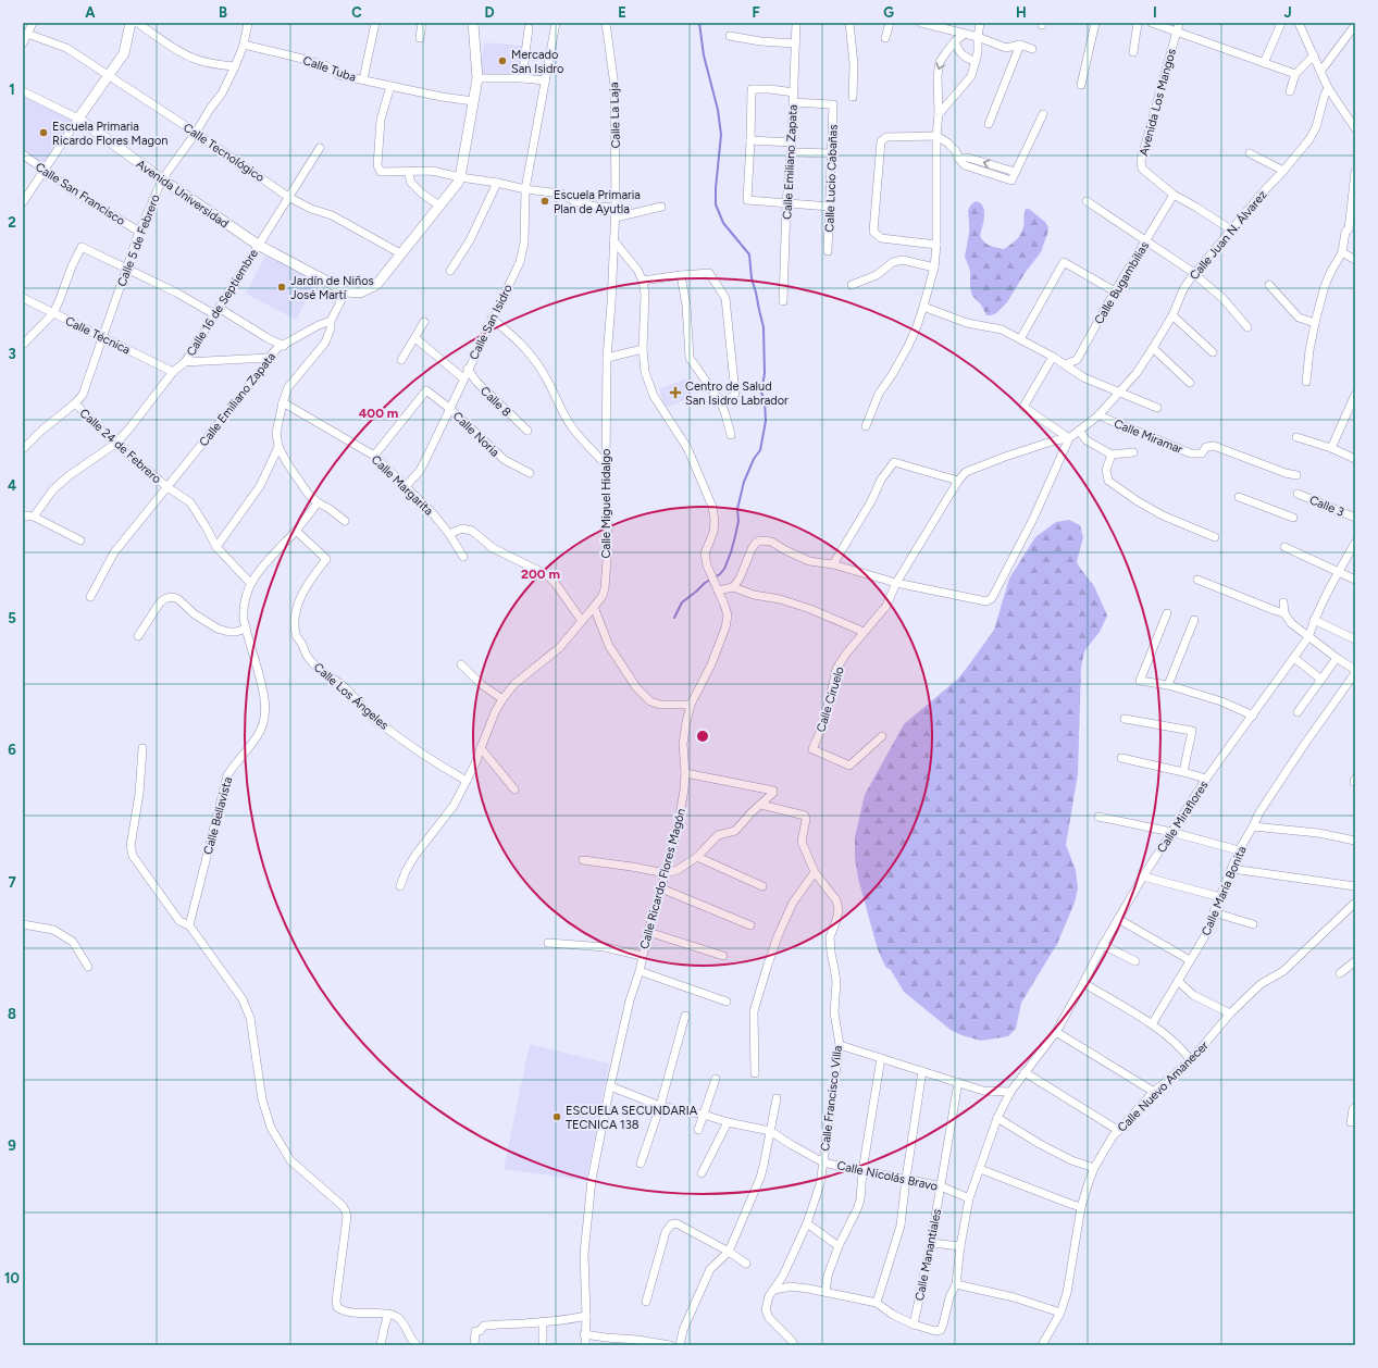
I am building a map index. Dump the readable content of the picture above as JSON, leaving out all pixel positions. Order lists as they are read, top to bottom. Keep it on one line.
{"streets":{"street":["Calle Tuba","Avenida Los Mangos","Calle La Laja","Calle Tecnológico","Calle Emiliano Zapata","Calle Lucio Cabañas","Calle San Francisco","Avenida Universidad","Calle Juan N. Álvarez","Calle 5 de Febrero","Calle Bugambilias","Calle 16 de Septiembre","Calle San Isidro","Calle Técnica","Calle 8","Calle Noria","Calle Miramar","Calle 24 de Febrero","Calle Margarita","Calle Miguel Hidalgo","Calle 3","Calle Los Ángeles","Calle Ciruelo","Calle Bellavista","Calle Miraflores","Calle Ricardo Flores Magón","Calle María Bonita","Calle Nuevo Amanecer","Calle Francisco Villa","Calle Nicolás Bravo","Calle Manantiales"]},"crossings":[["Calle Tuba","Calle 5 de Febrero"],["Avenida Los Mangos","Calle Juan N. Álvarez"],["Avenida Los Mangos","Calle Bugambilias"],["Calle La Laja","Calle Miguel Hidalgo"],["Calle Tecnológico","Calle 5 de Febrero"],["Calle Tecnológico","Calle 16 de Septiembre"],["Calle Emiliano Zapata","Calle Lucio Cabañas"],["Calle Emiliano Zapata","Calle 24 de Febrero"],["Calle San Francisco","Calle 5 de Febrero"],["Avenida Universidad","Calle 5 de Febrero"],["Avenida Universidad","Calle 16 de Septiembre"],["Calle Juan N. Álvarez","Calle Miramar"],["Calle 5 de Febrero","Calle Técnica"],["Calle 5 de Febrero","Calle 24 de Febrero"],["Calle 16 de Septiembre","Calle Técnica"],["Calle 16 de Septiembre","Calle 24 de Febrero"],["Calle San Isidro","Calle 8"],["Calle San Isidro","Calle Noria"],["Calle San Isidro","Calle Margarita"],["Calle Noria","Calle Margarita"],["Calle Miguel Hidalgo","Calle Los Ángeles"],["Calle Los Ángeles","Calle Bellavista"],["Calle Miraflores","Calle Nicolás Bravo"],["Calle Miraflores","Calle Manantiales"],["Calle Ricardo Flores Magón","Calle Nicolás Bravo"],["Calle Francisco Villa","Calle Nicolás Bravo"],["Calle Nicolás Bravo","Calle Manantiales"]],"places":{"other":["Mercado San Isidro","Escuela Primaria Ricardo Flores Magon","Escuela Primaria Plan de Ayutla","Jardín de Niños José Martí","ESCUELA SECUNDARIA TECNICA 138"],"health":["Centro de Salud San Isidro Labrador"]},"grid":{"columns":["A","B","C","D","E","F","G","H","I","J"],"rows":["1","2","3","4","5","6","7","8","9","10"]},"rings":["400 m","200 m"]}
